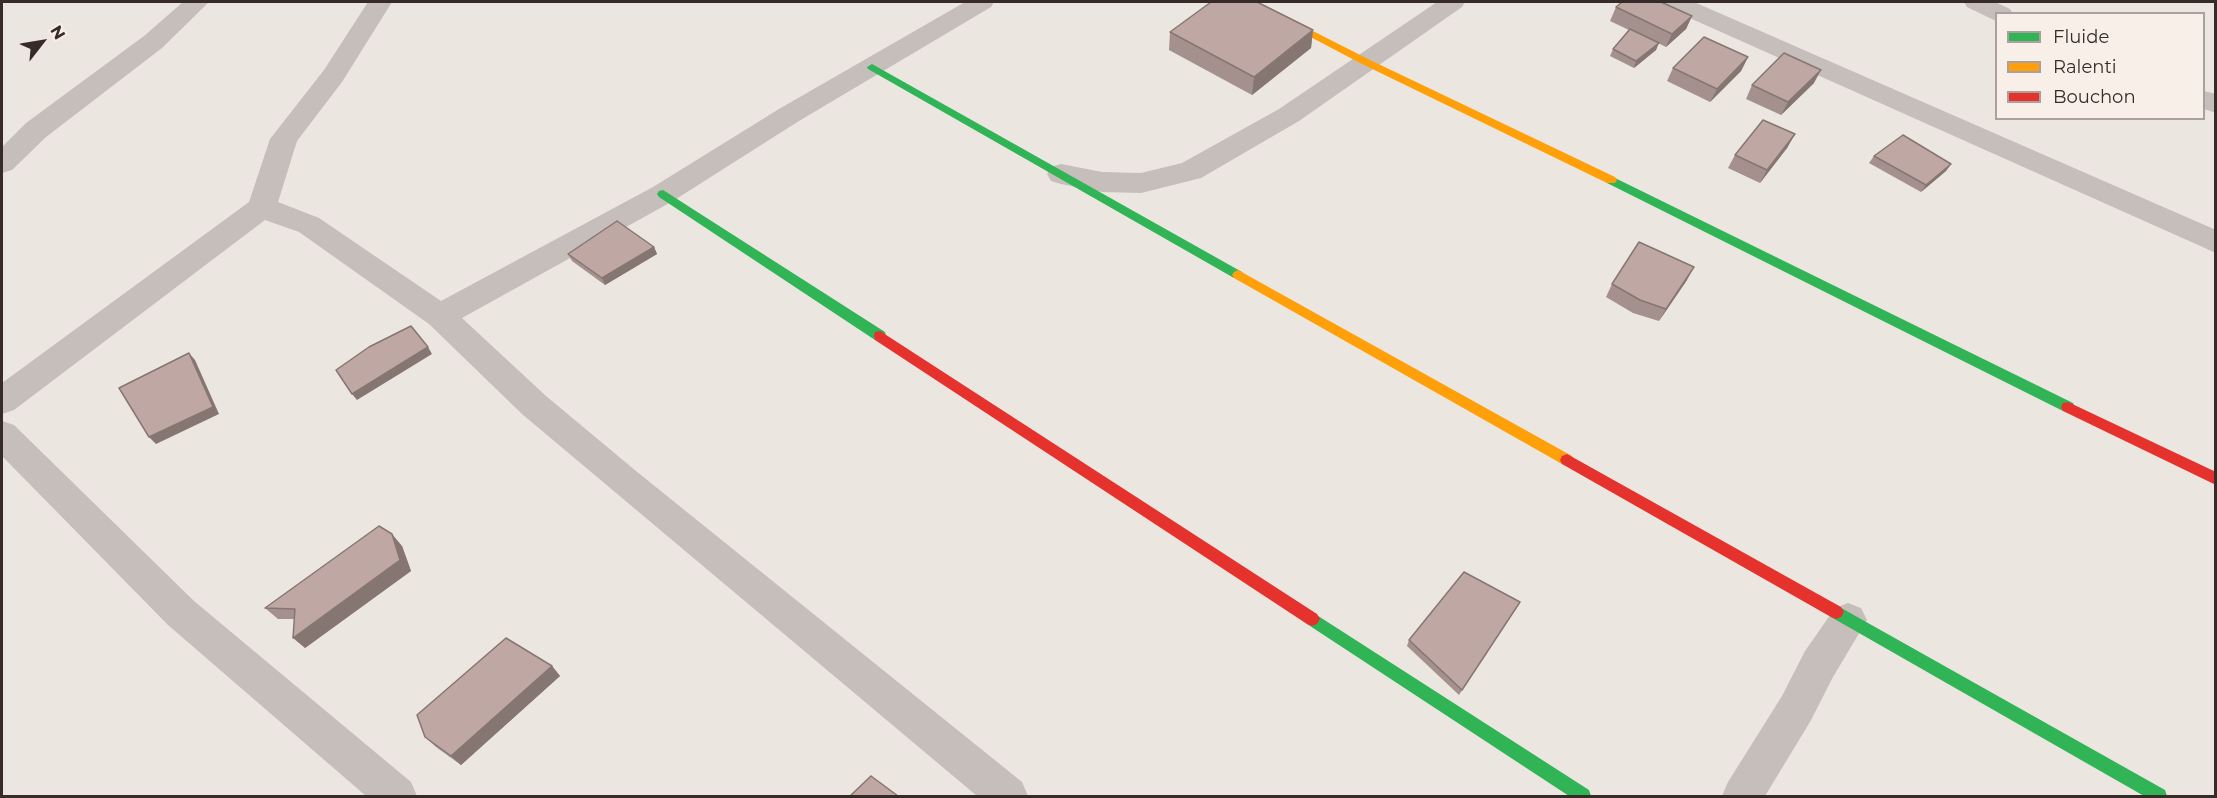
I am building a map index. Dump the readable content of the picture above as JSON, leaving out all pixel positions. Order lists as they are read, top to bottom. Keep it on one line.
{"legend":["Fluide","Ralenti","Bouchon"],"north":"top right"}
